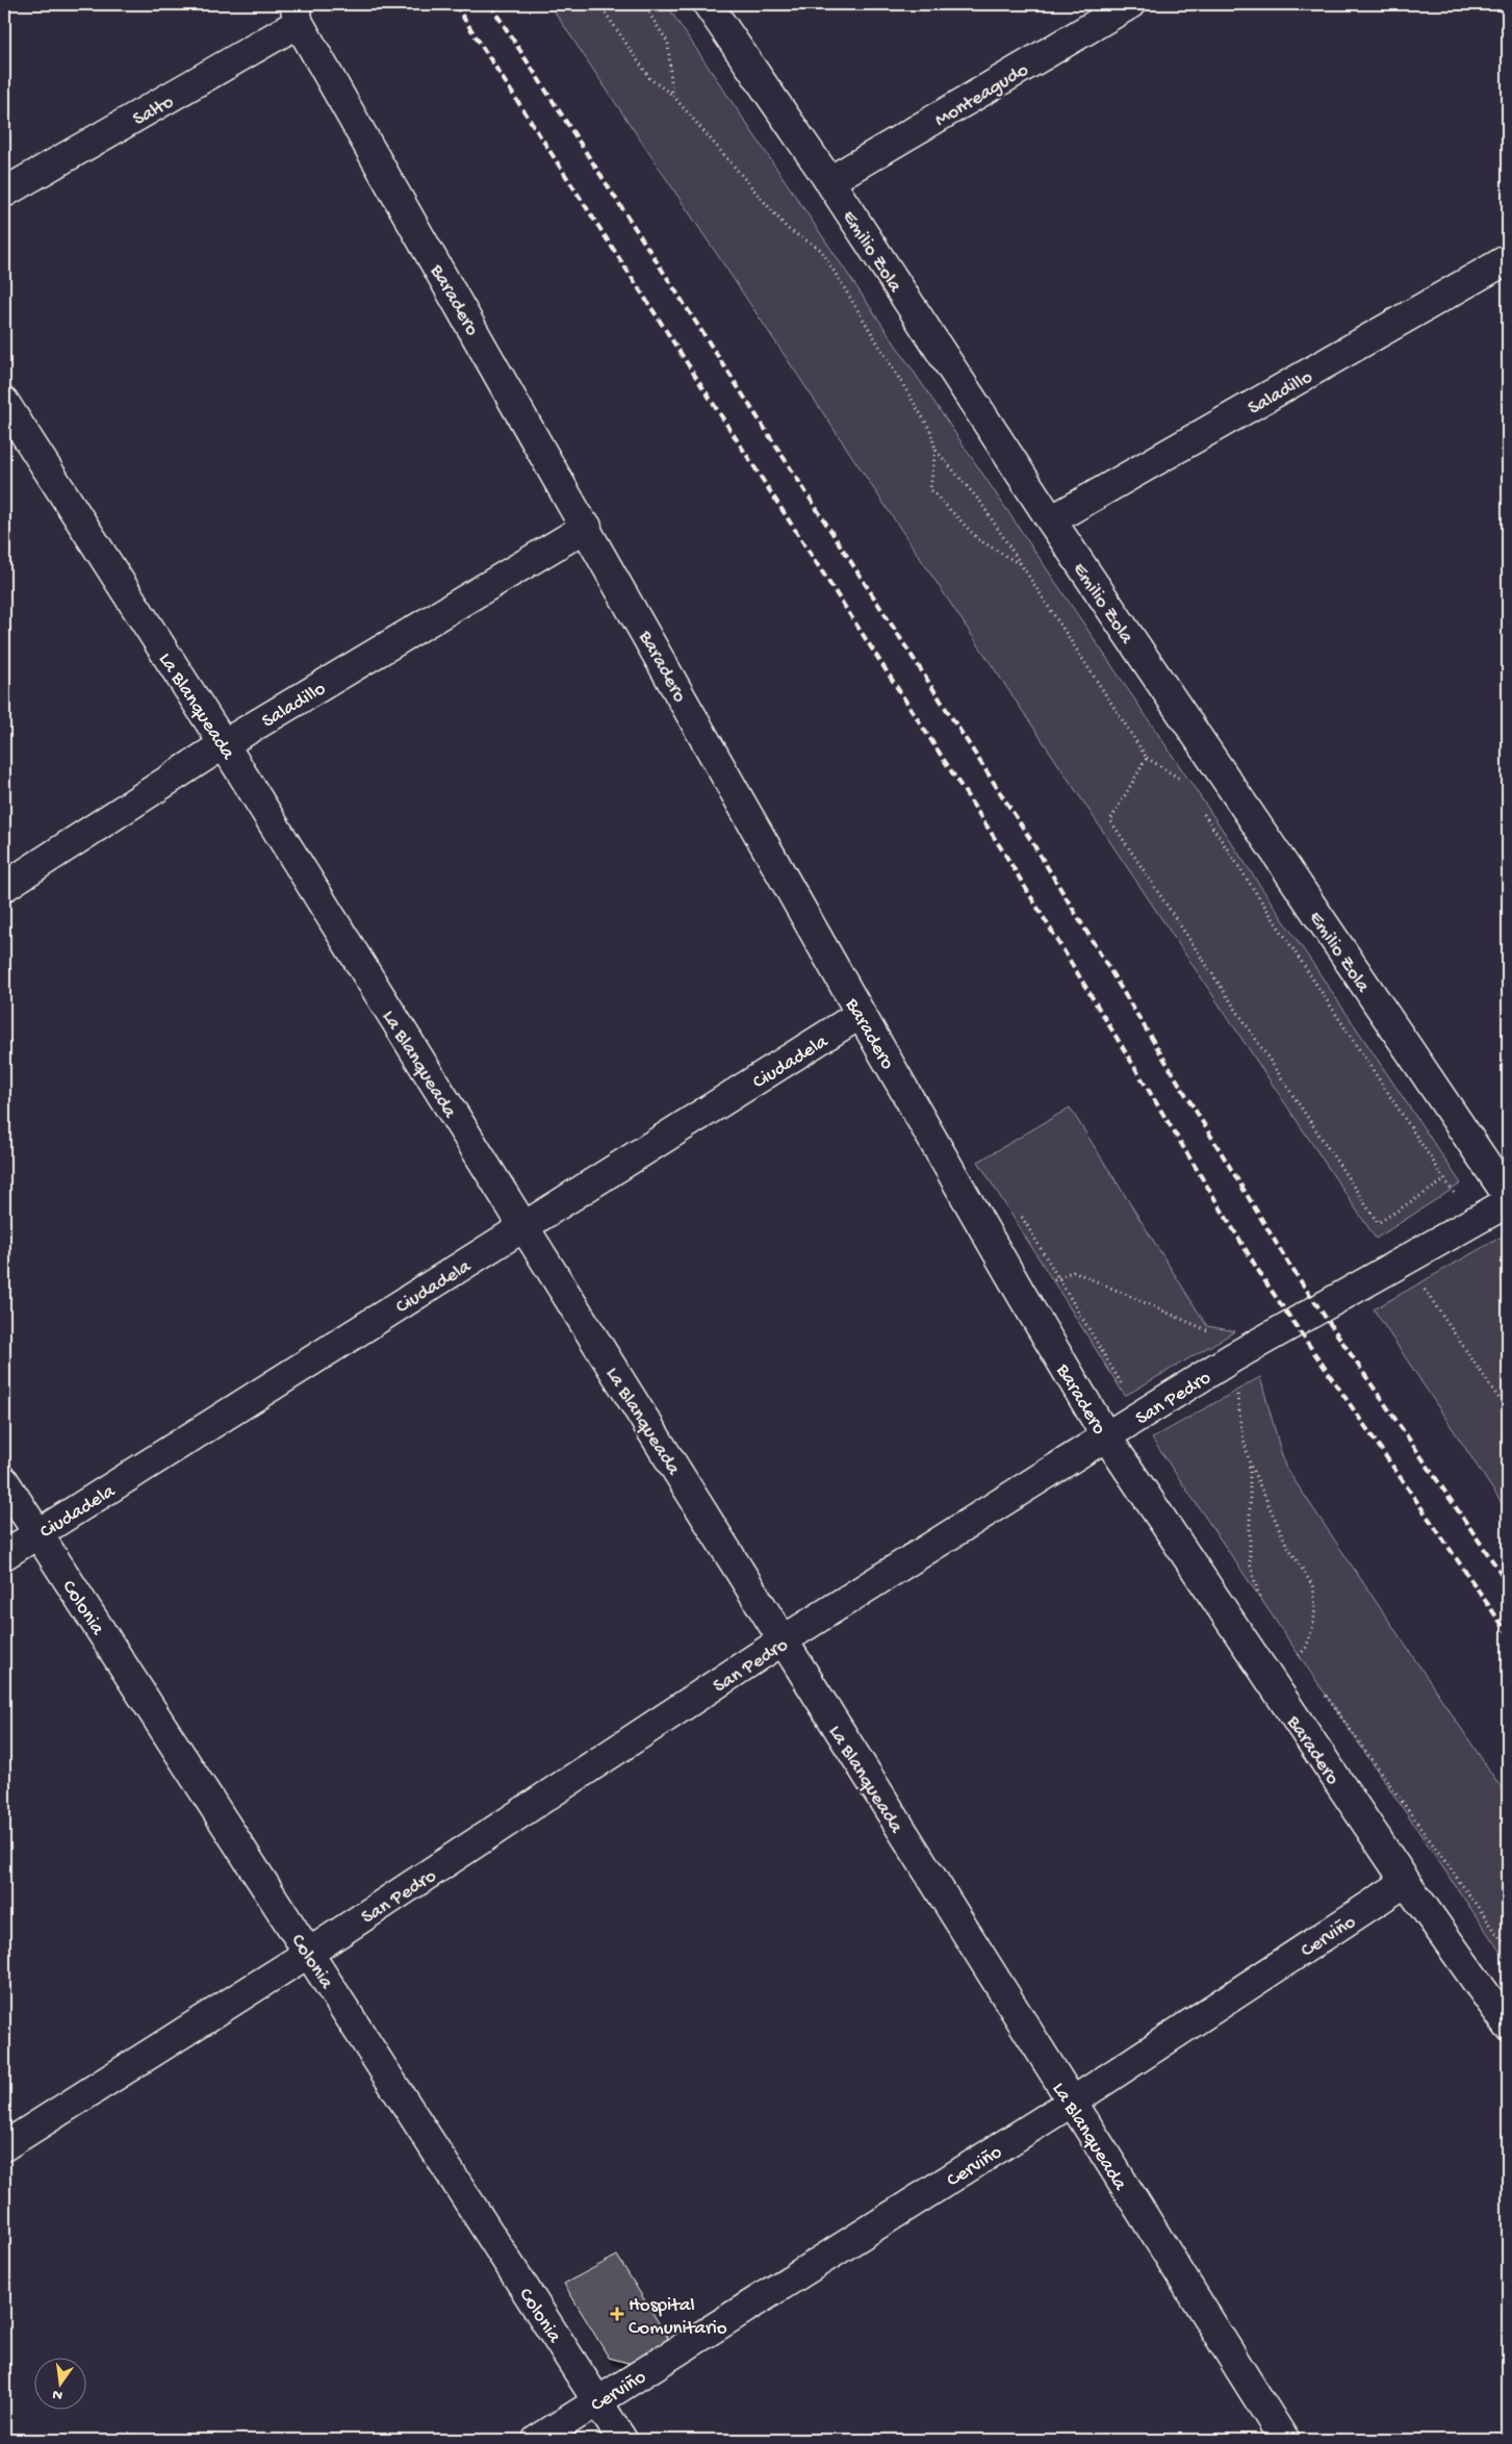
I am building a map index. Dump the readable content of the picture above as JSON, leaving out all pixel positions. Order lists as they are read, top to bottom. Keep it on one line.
{"streets":{"street":["Monteagudo","Salto","Emilio Zola","Baradero","Saladillo","La Blanqueada","Ciudadela","San Pedro","Colonia","Cerviño"]},"crossings":[["Monteagudo","Emilio Zola"],["Salto","Baradero"],["Emilio Zola","Saladillo"],["Baradero","Saladillo"],["Baradero","Ciudadela"],["Baradero","San Pedro"],["Baradero","Cerviño"],["Saladillo","La Blanqueada"],["La Blanqueada","Ciudadela"],["La Blanqueada","San Pedro"],["La Blanqueada","Cerviño"],["Ciudadela","Colonia"],["San Pedro","Colonia"],["Colonia","Cerviño"]],"places":{"health":["Hospital Comunitario"]},"north":"bottom"}
